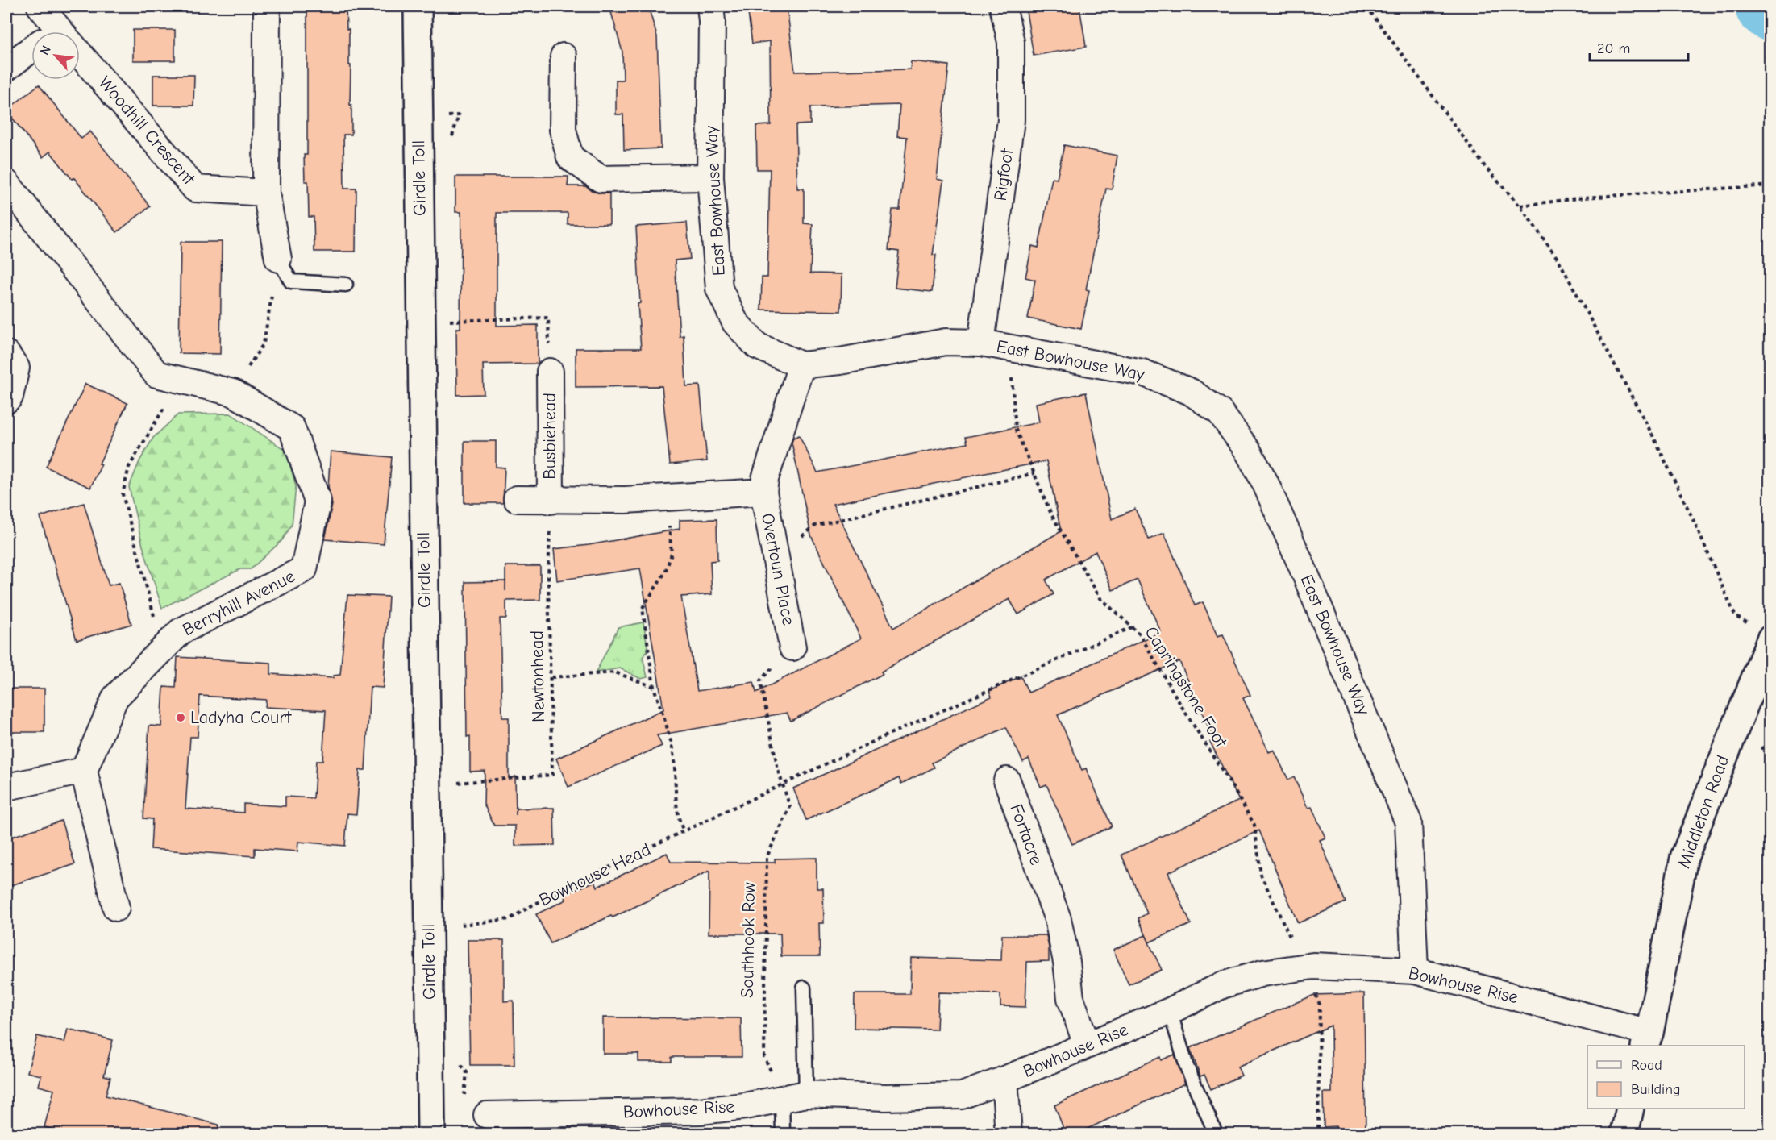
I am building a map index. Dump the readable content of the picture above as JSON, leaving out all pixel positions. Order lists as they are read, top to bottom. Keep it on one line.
{"streets":{"street":["Woodhill Crescent","Rigfoot","Girdle Toll","East Bowhouse Way","Busbiehead","Overtoun Place","Berryhill Avenue","Middleton Road","Fortacre","Bowhouse Rise"],"path":["Newtonhead","Capringstone Foot","Bowhouse Head","Southhook Row"]},"crossings":[["Rigfoot","East Bowhouse Way"],["East Bowhouse Way","Capringstone Foot"],["East Bowhouse Way","Bowhouse Rise"],["Busbiehead","Newtonhead"],["Capringstone Foot","Bowhouse Head"],["Capringstone Foot","Bowhouse Rise"],["Middleton Road","Bowhouse Rise"],["Fortacre","Bowhouse Rise"],["Bowhouse Head","Southhook Row"],["Southhook Row","Bowhouse Rise"]],"places":["Ladyha Court"],"legend":["Road","Building"],"scale_bar":"20 m","north":"top left"}
